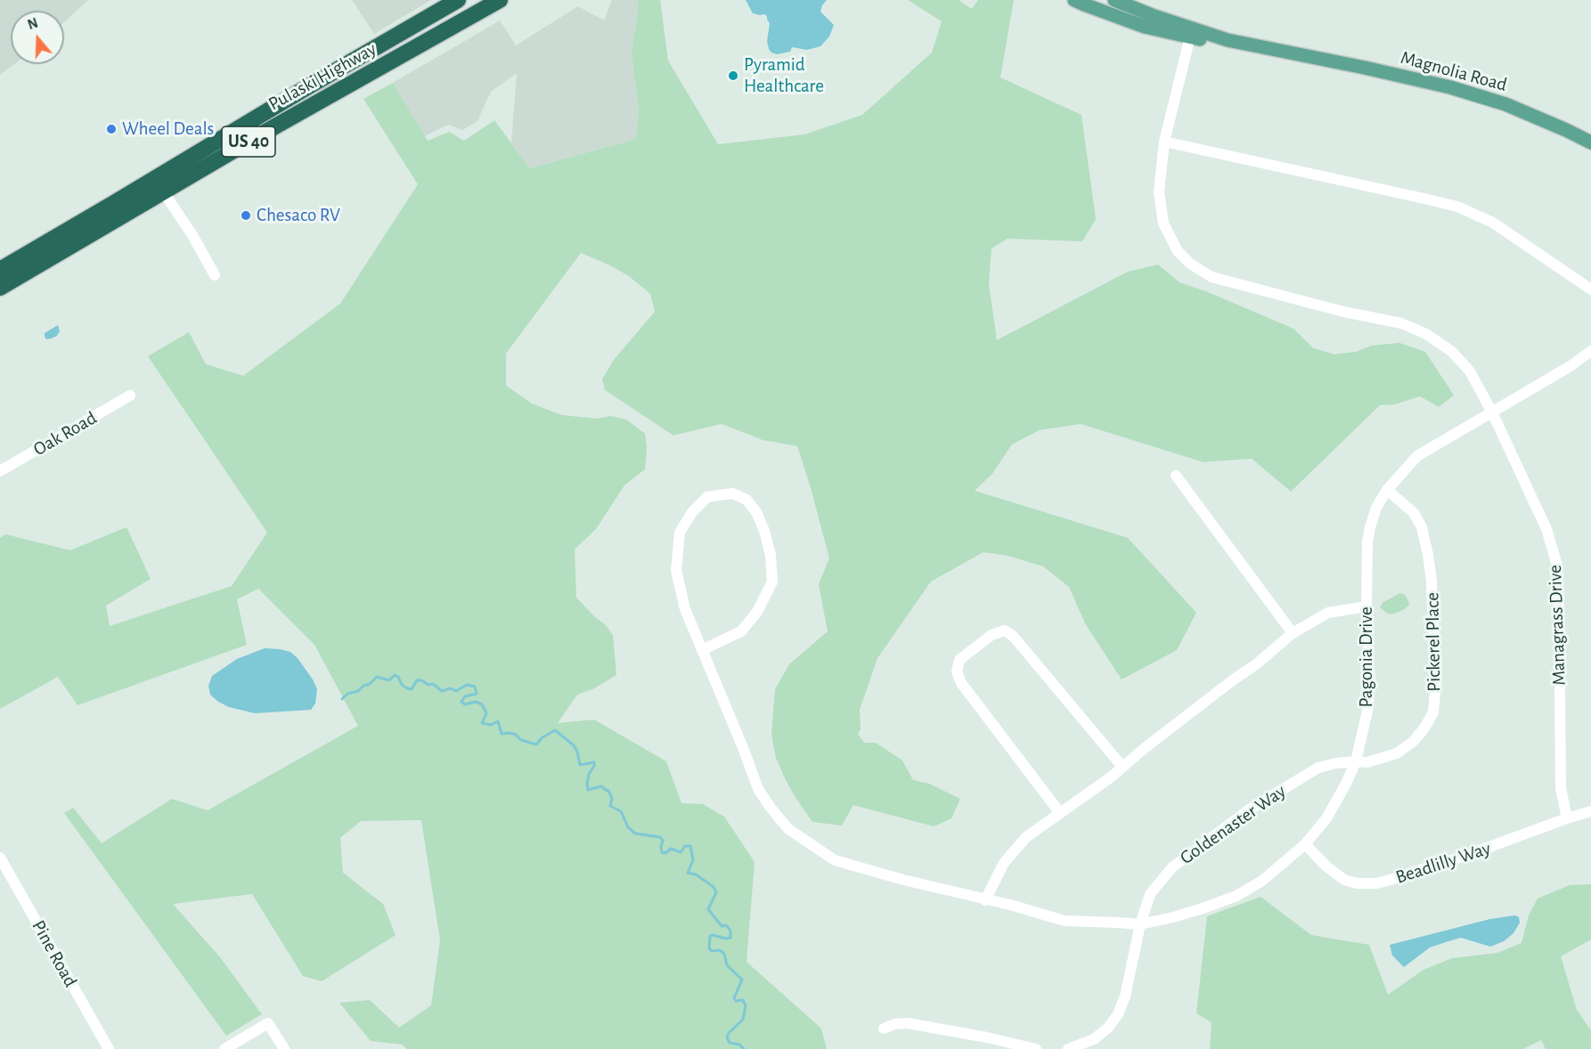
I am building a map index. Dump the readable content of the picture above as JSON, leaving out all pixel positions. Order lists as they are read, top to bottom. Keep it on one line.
{"streets":{"highway":["Pulaski Highway","US 40"],"main road":["Magnolia Road"],"street":["Oak Road","Managrass Drive","Pickerel Place","Pagonia Drive","Goldenaster Way","Beadlilly Way","Pine Road"]},"crossings":[["Magnolia Road","Managrass Drive"],["Managrass Drive","Pagonia Drive"],["Managrass Drive","Beadlilly Way"],["Pickerel Place","Pagonia Drive"],["Pickerel Place","Goldenaster Way"],["Pagonia Drive","Goldenaster Way"],["Pagonia Drive","Beadlilly Way"]],"places":["Pyramid Healthcare","Wheel Deals","Chesaco RV"],"north":"top"}
